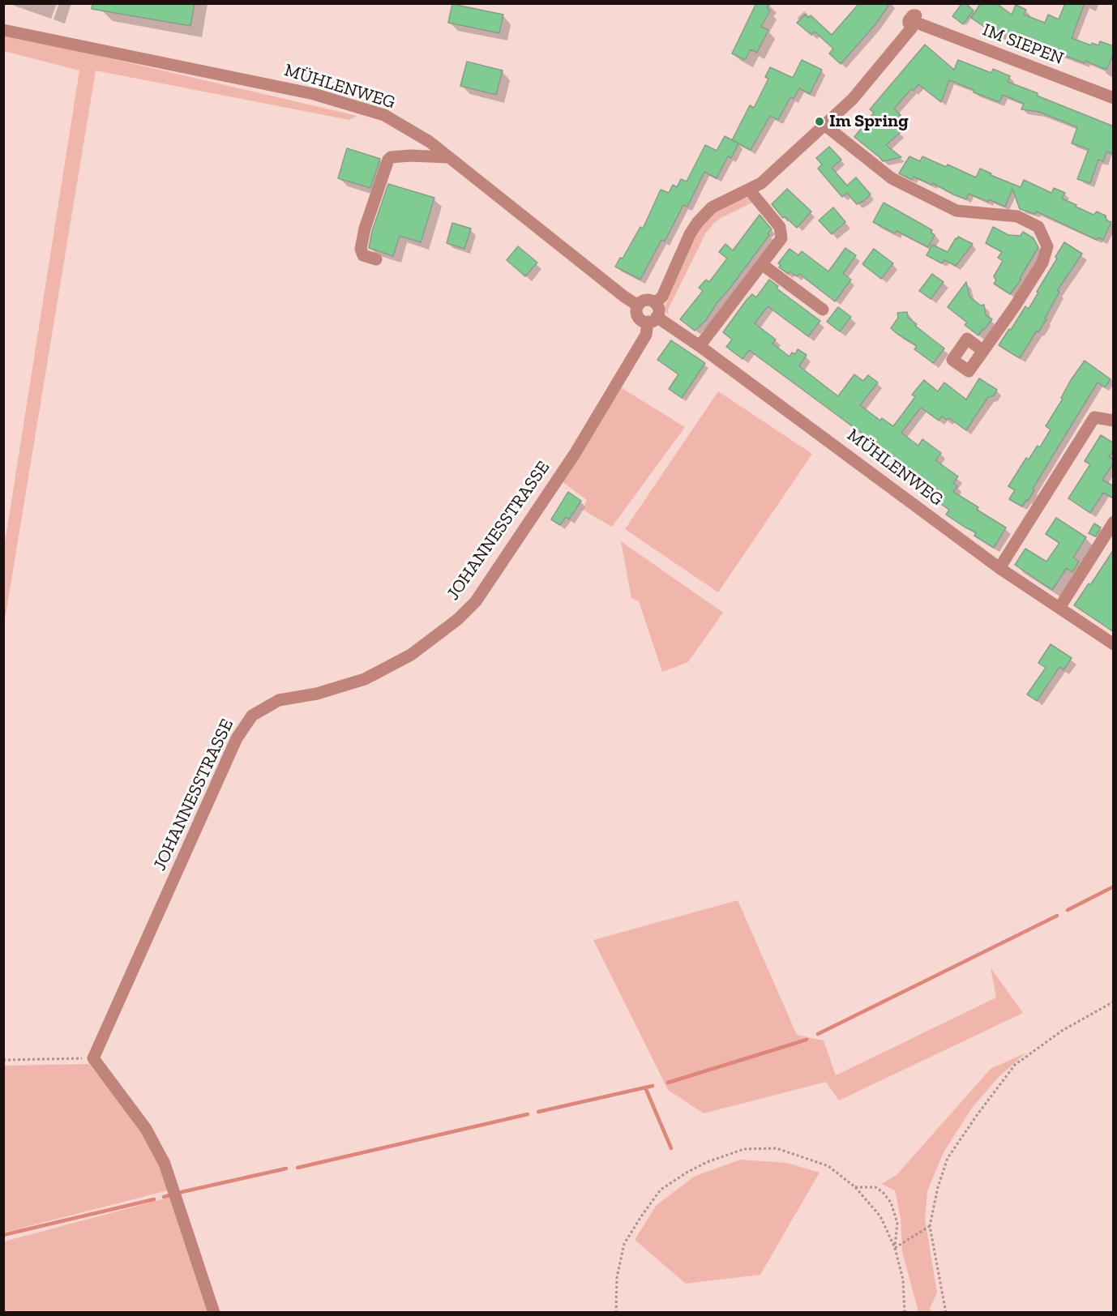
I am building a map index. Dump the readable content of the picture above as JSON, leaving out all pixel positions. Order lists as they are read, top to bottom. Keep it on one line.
{"streets":{"street":["IM SIEPEN","MÜHLENWEG","JOHANNESSTRASSE"]},"crossings":[["MÜHLENWEG","JOHANNESSTRASSE"]],"places":["Im Spring"]}
